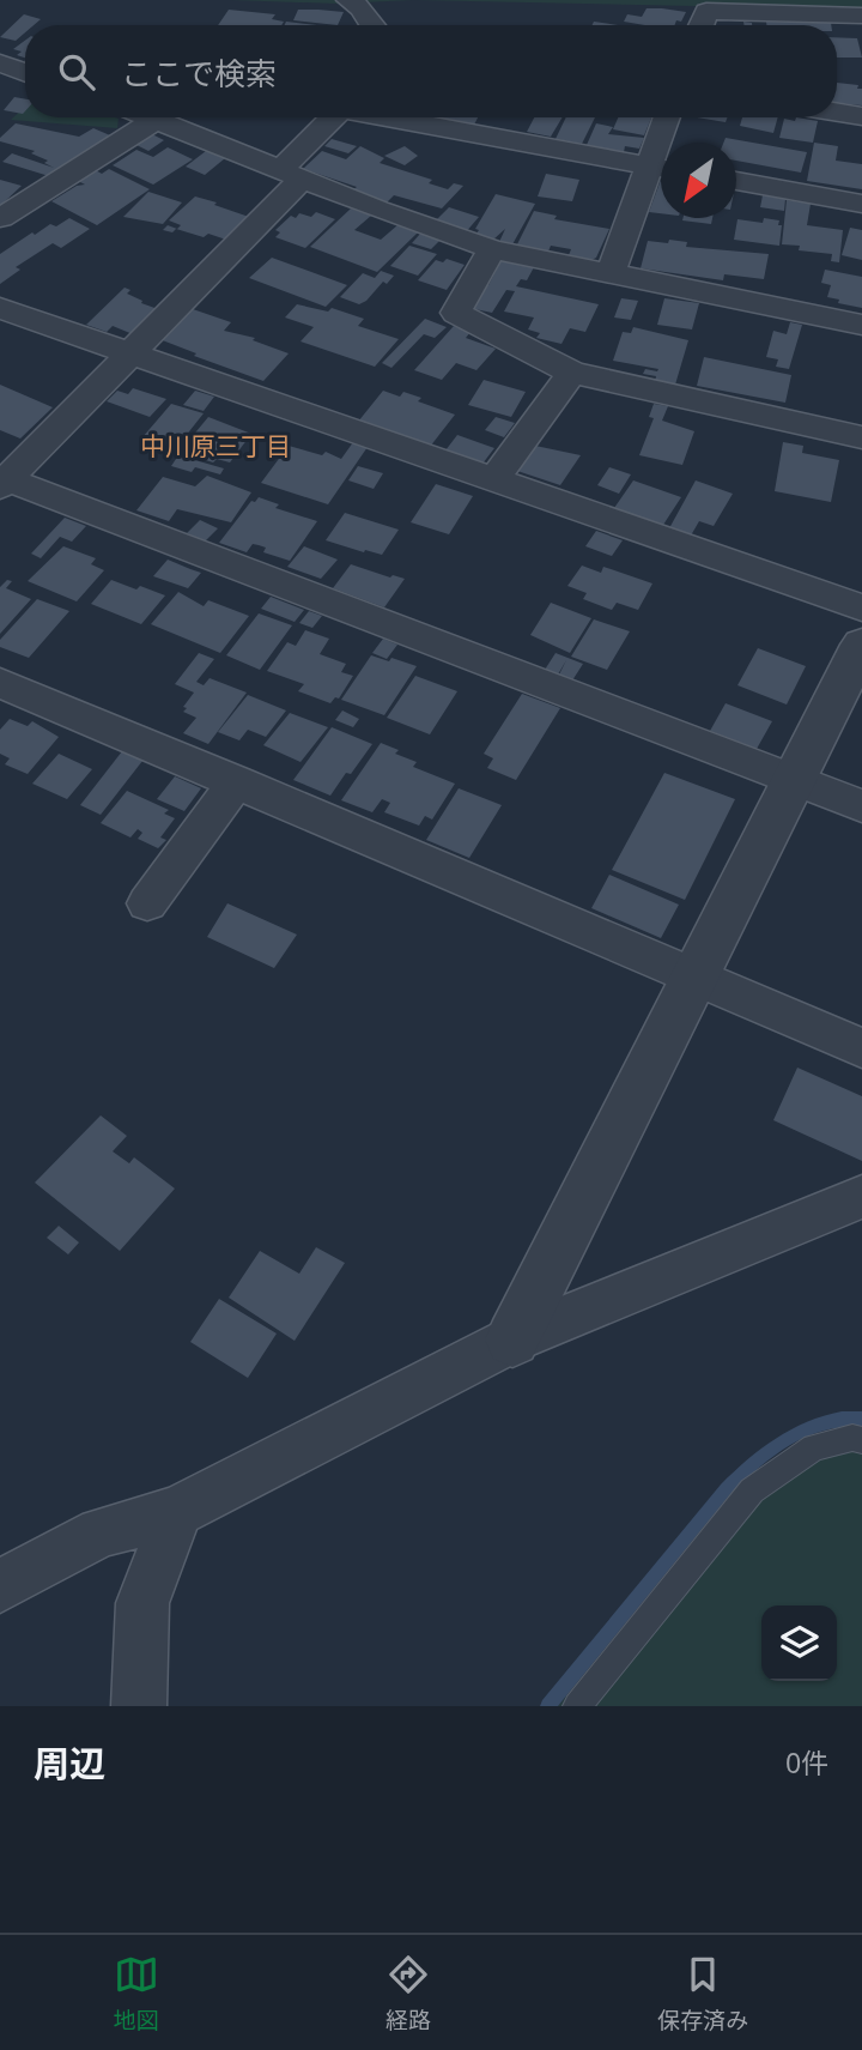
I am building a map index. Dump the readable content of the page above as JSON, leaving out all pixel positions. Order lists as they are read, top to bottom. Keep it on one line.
{"districts":["中川原三丁目"],"north":"bottom left","page":{"search":"ここで検索","heading":["周辺","0件"],"nav":["地図","経路","保存済み"]}}
